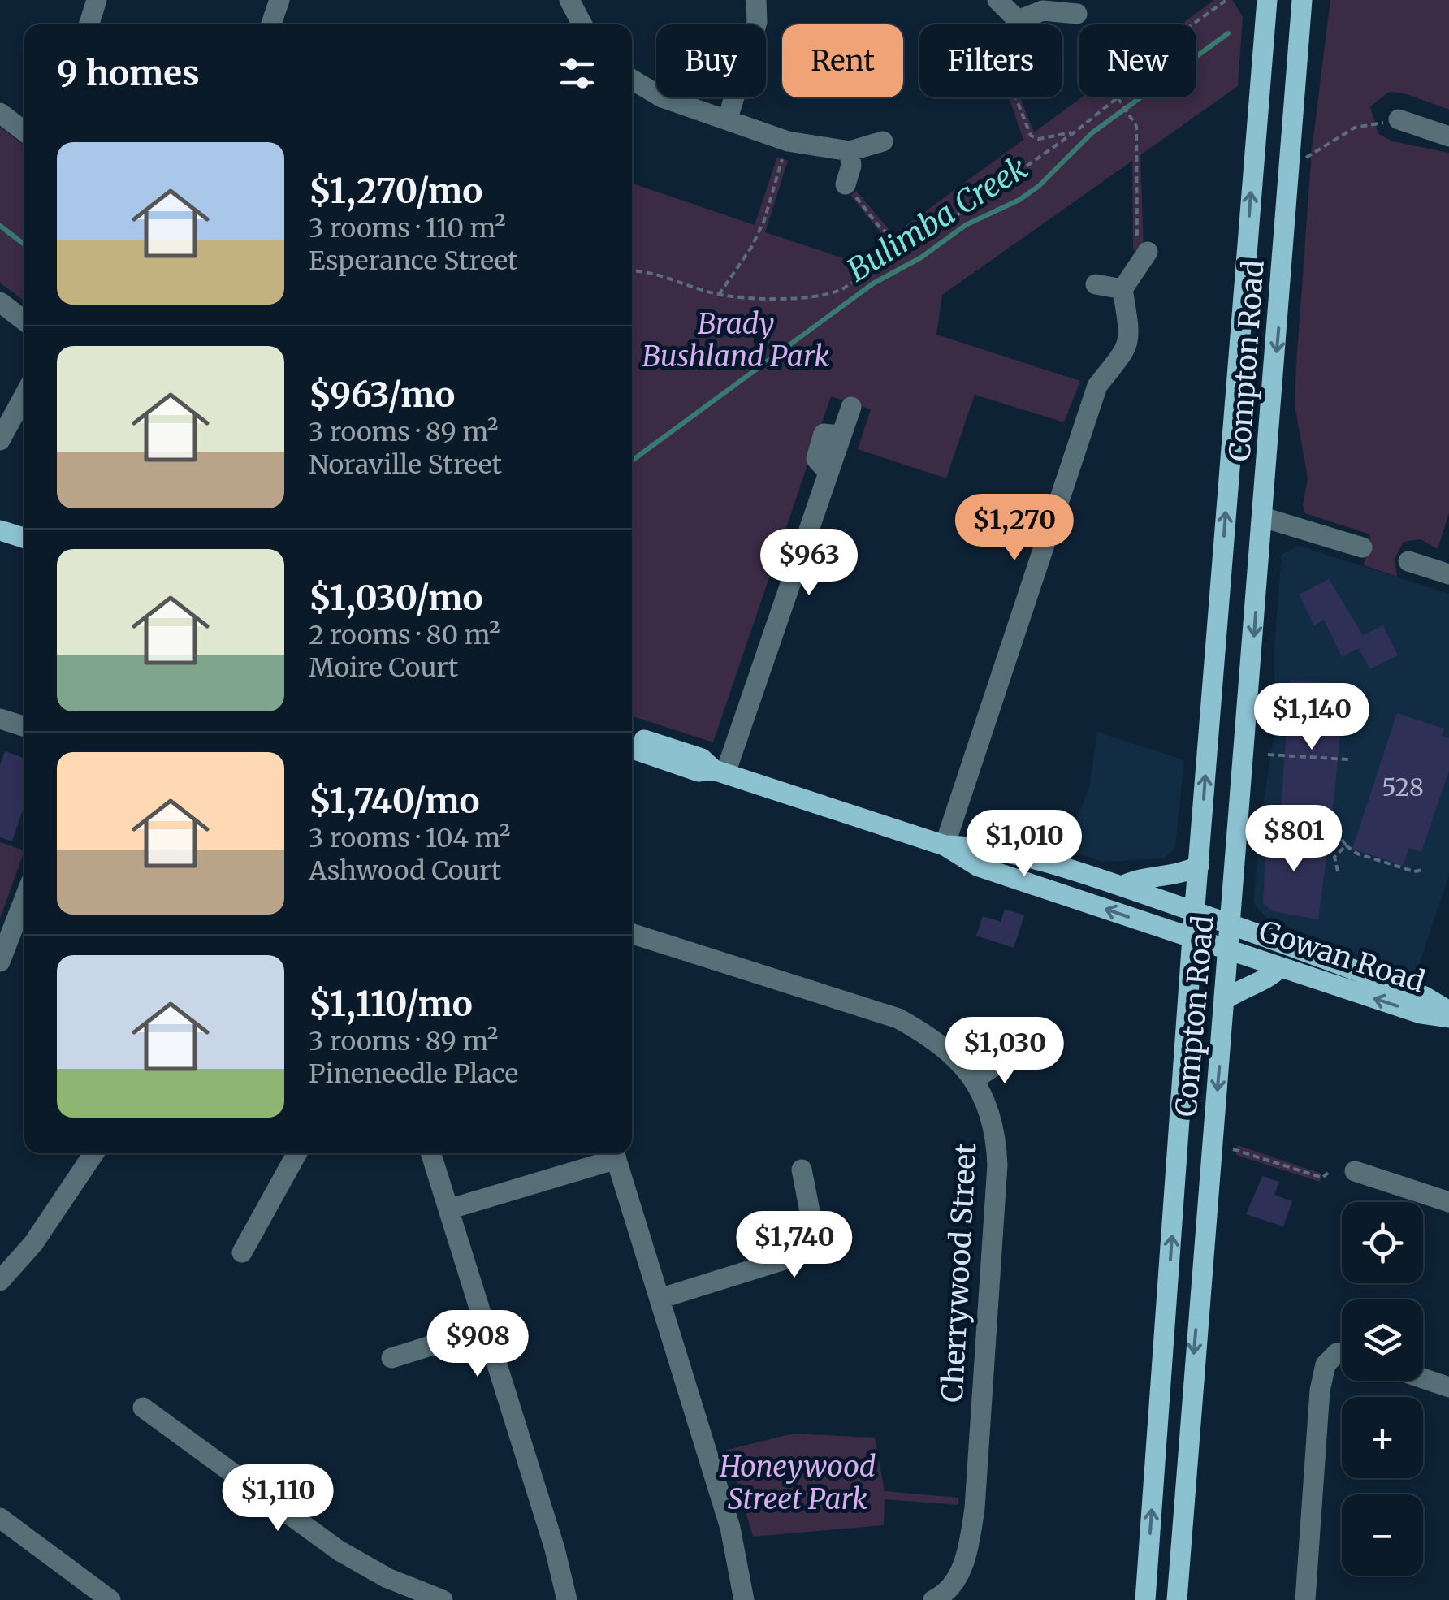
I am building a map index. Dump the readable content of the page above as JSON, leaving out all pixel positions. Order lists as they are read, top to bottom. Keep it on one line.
{"streets":{"main road":["Compton Road","Gowan Road"],"street":["Cherrywood Street"]},"crossings":[["Compton Road","Gowan Road"]],"water":["Bulimba Creek"],"parks":["Brady Bushland Park","Honeywood Street Park"],"house_numbers":["528"],"page":{"chip":["Buy","Rent","Filters","New"],"heading":"9 homes","list":[{"name":"$1,270/mo","note":"3 rooms · 110 m² · Esperance Street"},{"name":"$963/mo","note":"3 rooms · 89 m² · Noraville Street"},{"name":"$1,030/mo","note":"2 rooms · 80 m² · Moire Court"},{"name":"$1,740/mo","note":"3 rooms · 104 m² · Ashwood Court"},{"name":"$1,110/mo","note":"3 rooms · 89 m² · Pineneedle Place"}],"price":["$1,270","$963","$1,140","$801","$1,010","$1,030","$1,740","$908","$1,110"],"map_buttons":["+","−"]}}
